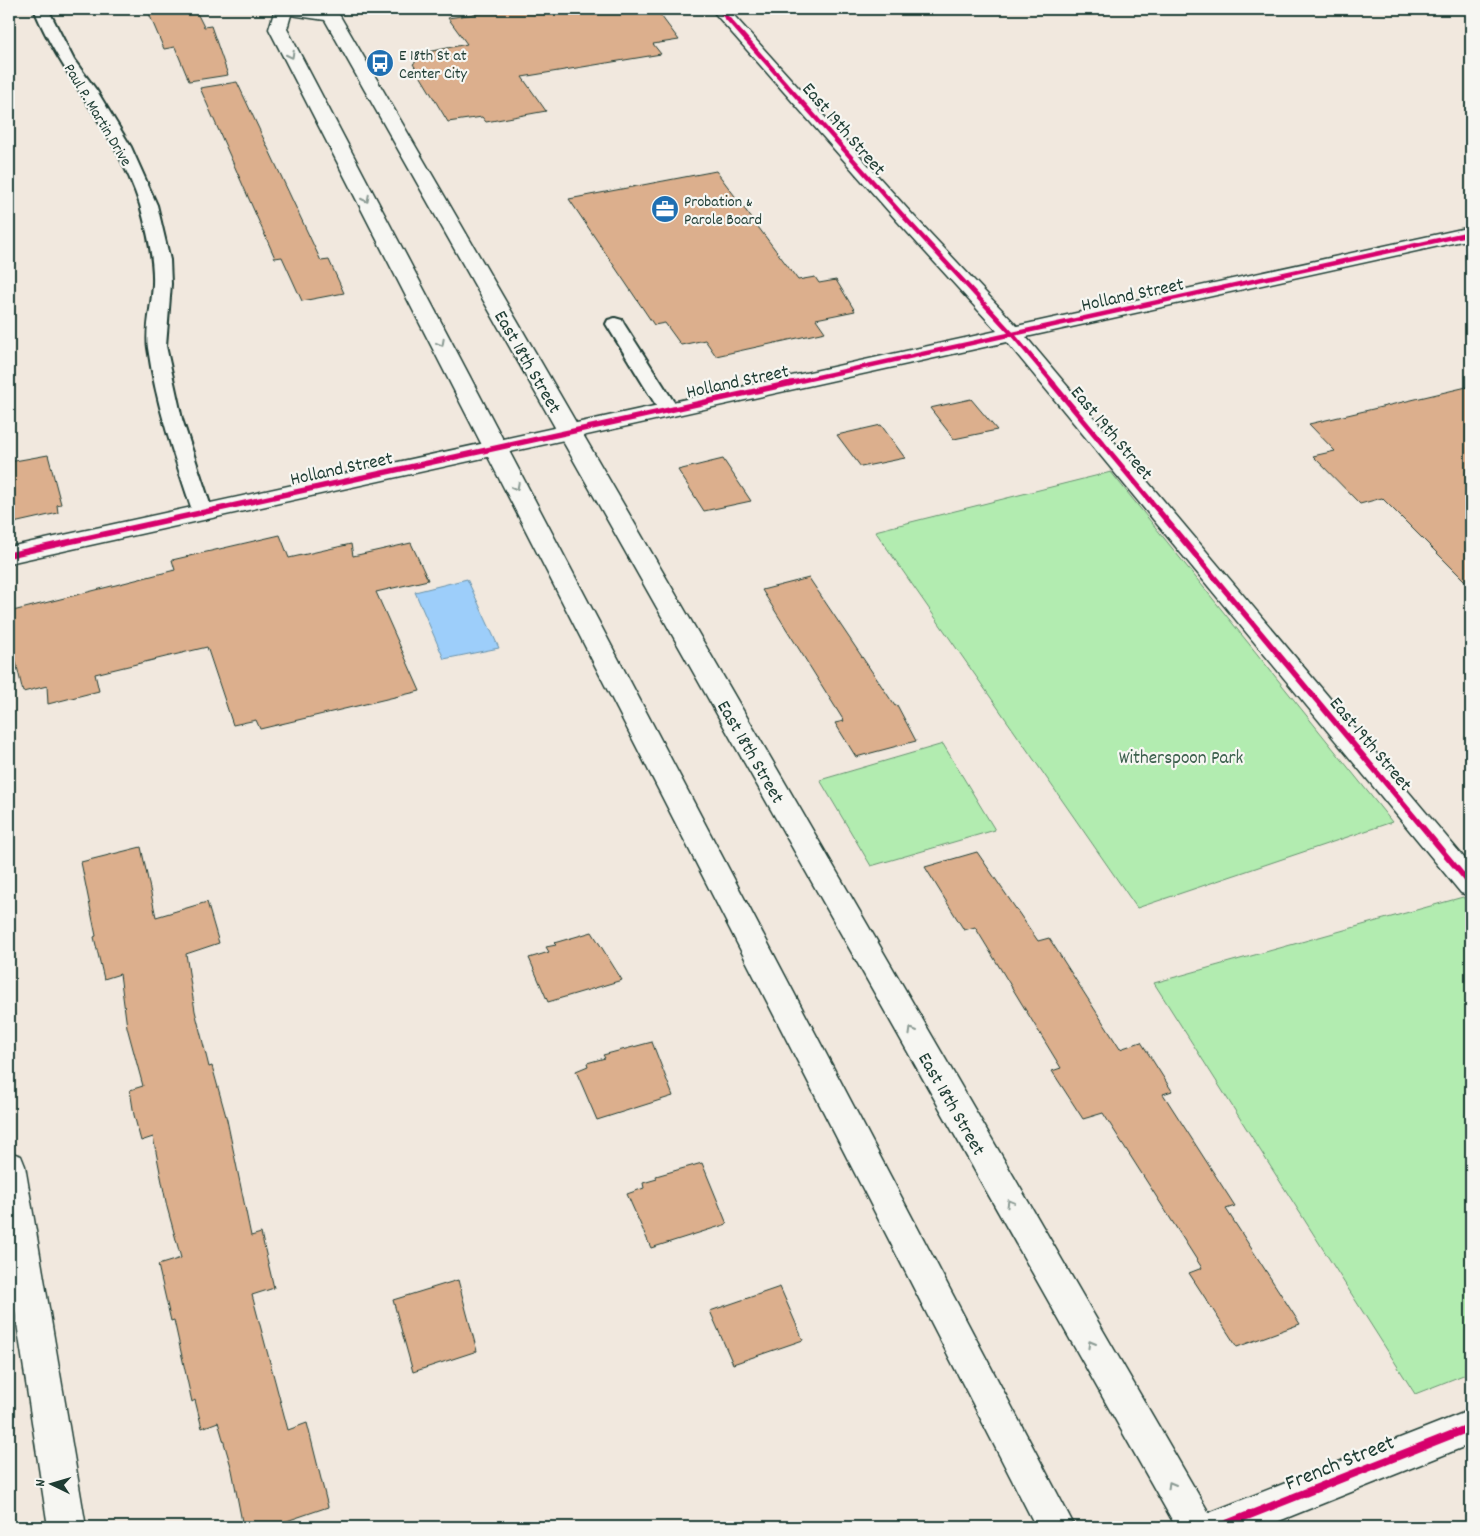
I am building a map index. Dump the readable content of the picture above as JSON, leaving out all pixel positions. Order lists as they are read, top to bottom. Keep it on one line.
{"streets":{"main road":["East 19th Street","Holland Street","East 18th Street","French Street"],"lane":["Paul P. Martin Drive"]},"crossings":[["Paul P. Martin Drive","Holland Street"],["East 19th Street","Holland Street"],["Holland Street","East 18th Street"]],"parks":["Witherspoon Park"],"places":{"bus stop":["E 18th St at Center City"],"office":["Probation & Parole Board"]},"north":"left"}
